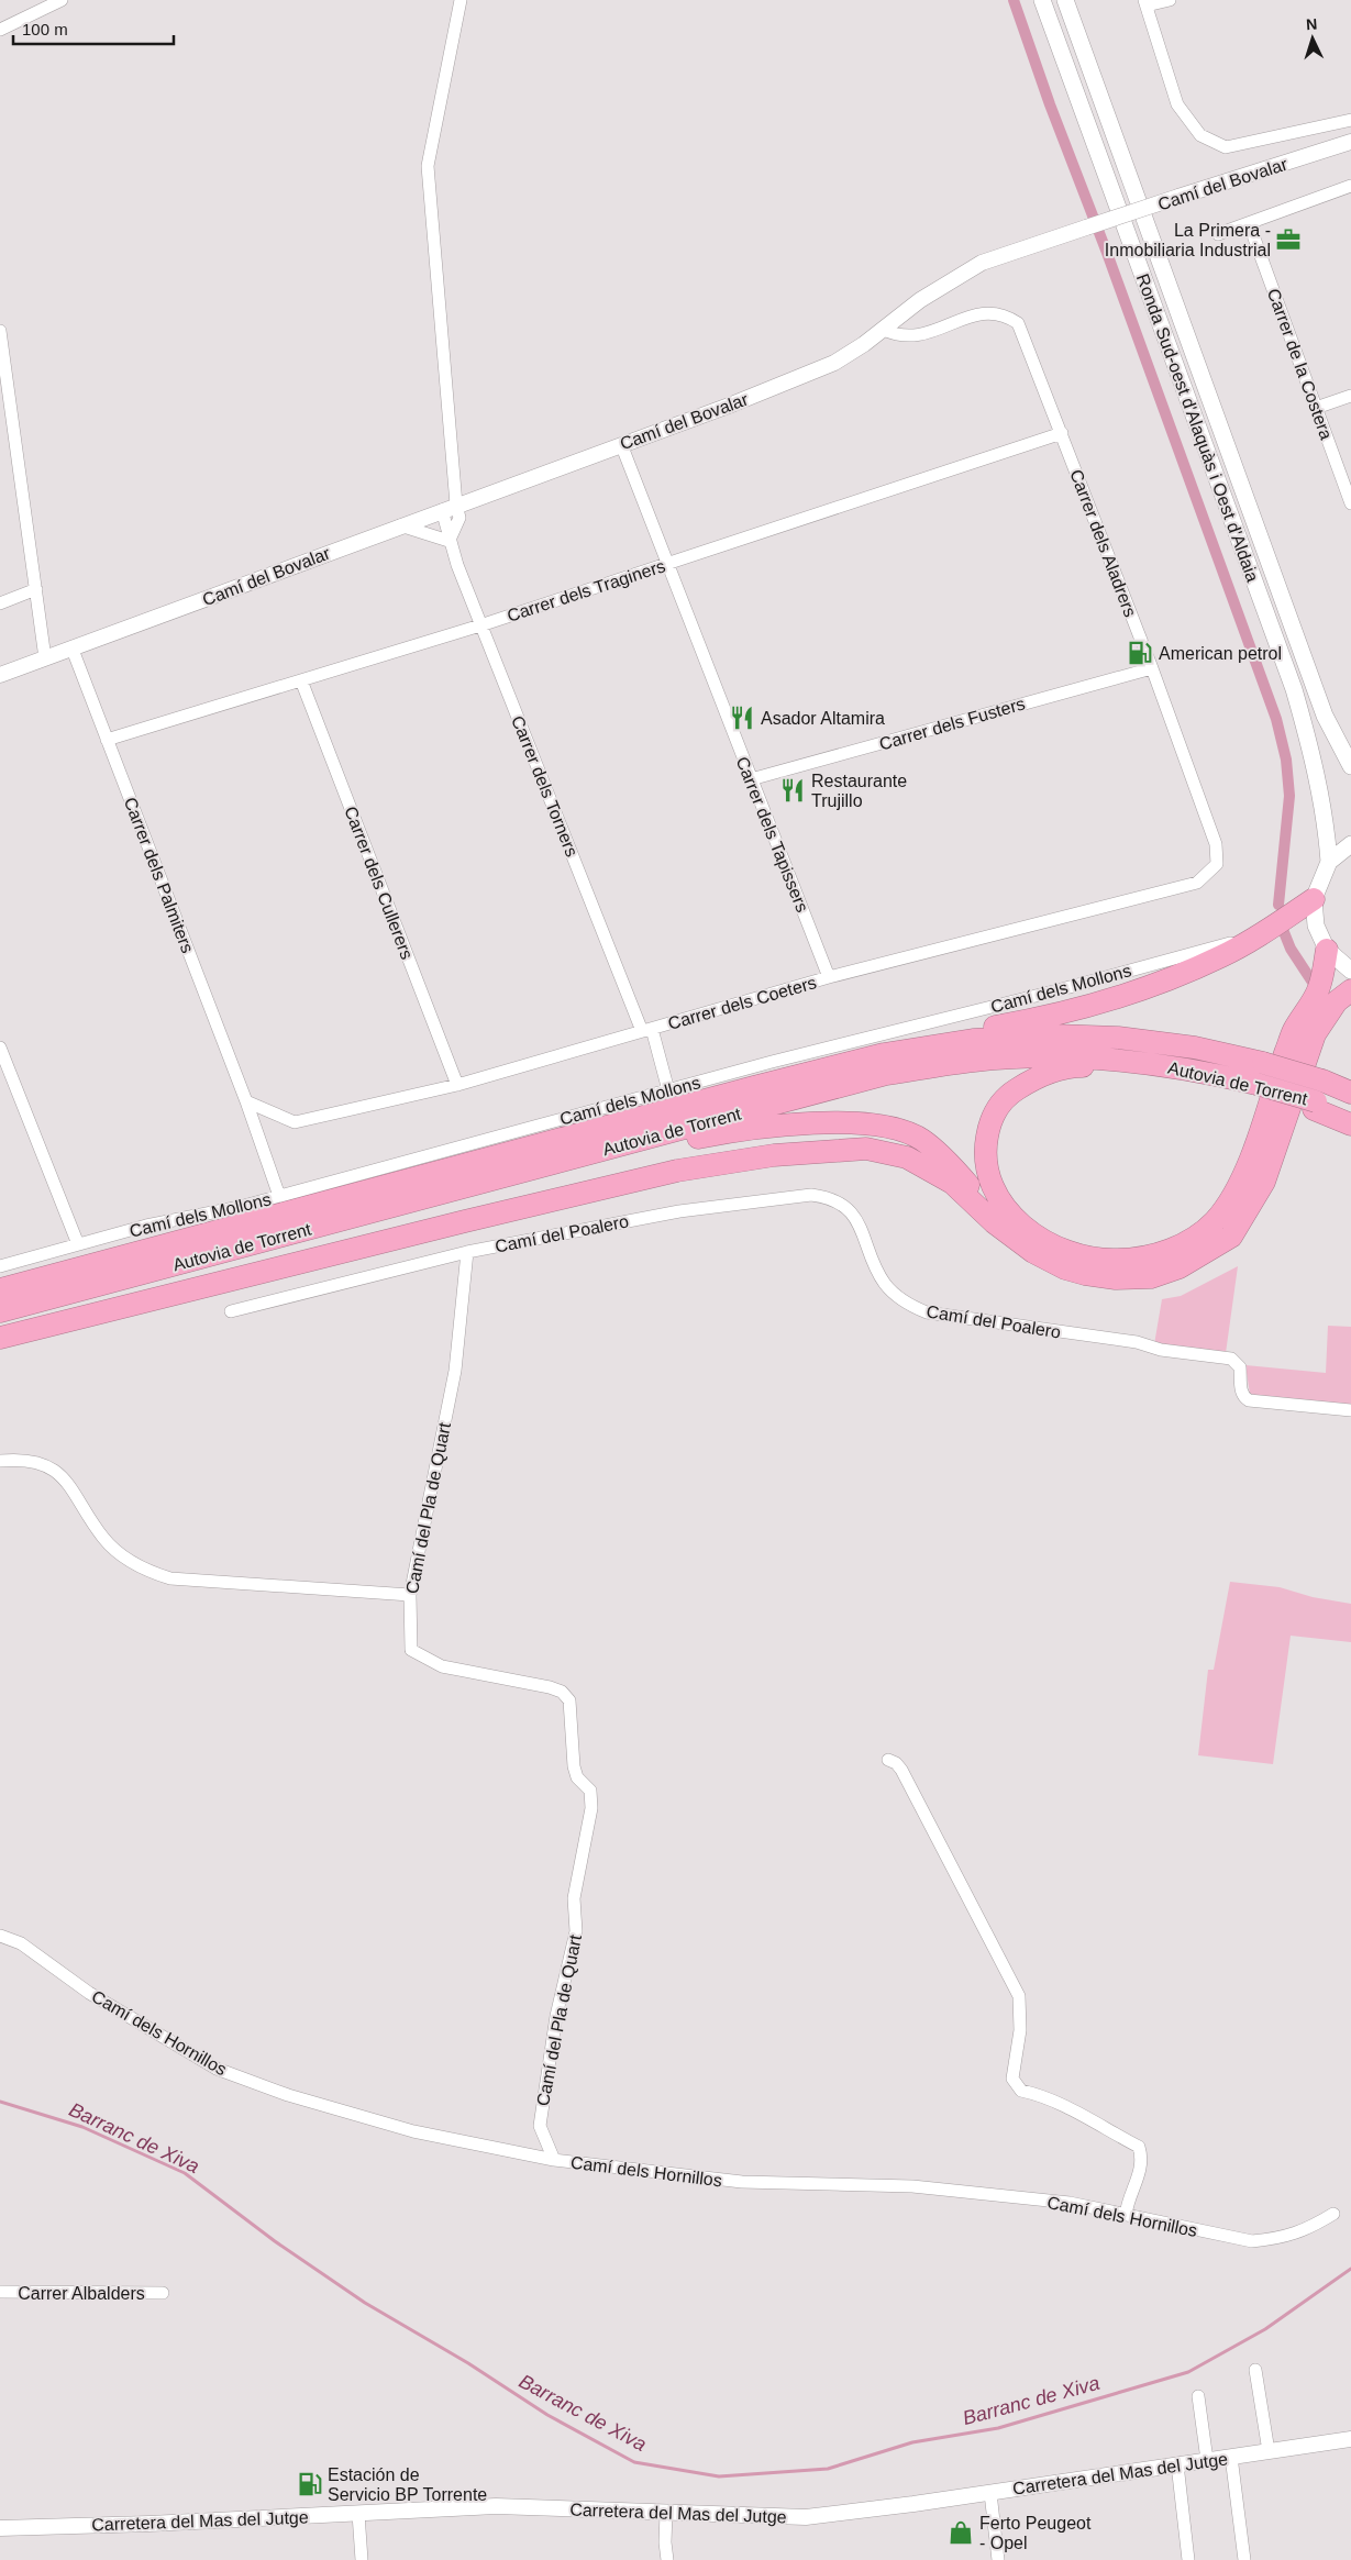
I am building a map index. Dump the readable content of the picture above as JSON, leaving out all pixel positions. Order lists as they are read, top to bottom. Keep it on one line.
{"streets":{"highway":["Autovia de Torrent"],"main road":["Ronda Sud-oest d'Alaquàs i Oest d'Aldaia"],"street":["Camí del Bovalar","Carrer de la Costera","Carrer dels Aladrers","Carrer dels Traginers","Carrer dels Fusters","Carrer dels Torners","Carrer dels Tapissers","Carrer dels Palmiters","Carrer dels Cullerers","Camí dels Mollons","Carrer dels Coeters","Camí del Poalero","Camí del Pla de Quart","Camí dels Hornillos","Carrer Albalders","Carretera del Mas del Jutge"]},"crossings":[["Camí del Bovalar","Carrer dels Aladrers"],["Camí del Bovalar","Carrer dels Torners"],["Camí del Bovalar","Carrer dels Tapissers"],["Camí del Bovalar","Carrer dels Palmiters"],["Carrer dels Aladrers","Carrer dels Traginers"],["Carrer dels Aladrers","Carrer dels Fusters"],["Carrer dels Aladrers","Carrer dels Coeters"],["Carrer dels Traginers","Carrer dels Torners"],["Carrer dels Traginers","Carrer dels Tapissers"],["Carrer dels Traginers","Carrer dels Palmiters"],["Carrer dels Traginers","Carrer dels Cullerers"],["Carrer dels Fusters","Carrer dels Tapissers"],["Carrer dels Torners","Camí dels Mollons"],["Carrer dels Torners","Carrer dels Coeters"],["Carrer dels Tapissers","Carrer dels Coeters"],["Carrer dels Palmiters","Camí dels Mollons"],["Carrer dels Palmiters","Carrer dels Coeters"],["Carrer dels Cullerers","Carrer dels Coeters"],["Camí del Poalero","Camí del Pla de Quart"],["Camí del Pla de Quart","Camí dels Hornillos"]],"water":["Barranc de Xiva"],"places":{"office":["La Primera - Inmobiliaria Industrial"],"fuel station":["American petrol","Estación de Servicio BP Torrente"],"restaurant":["Asador Altamira","Restaurante Trujillo"],"shop":["Ferto Peugeot - Opel"]},"scale_bar":"100 m","north":"top"}
